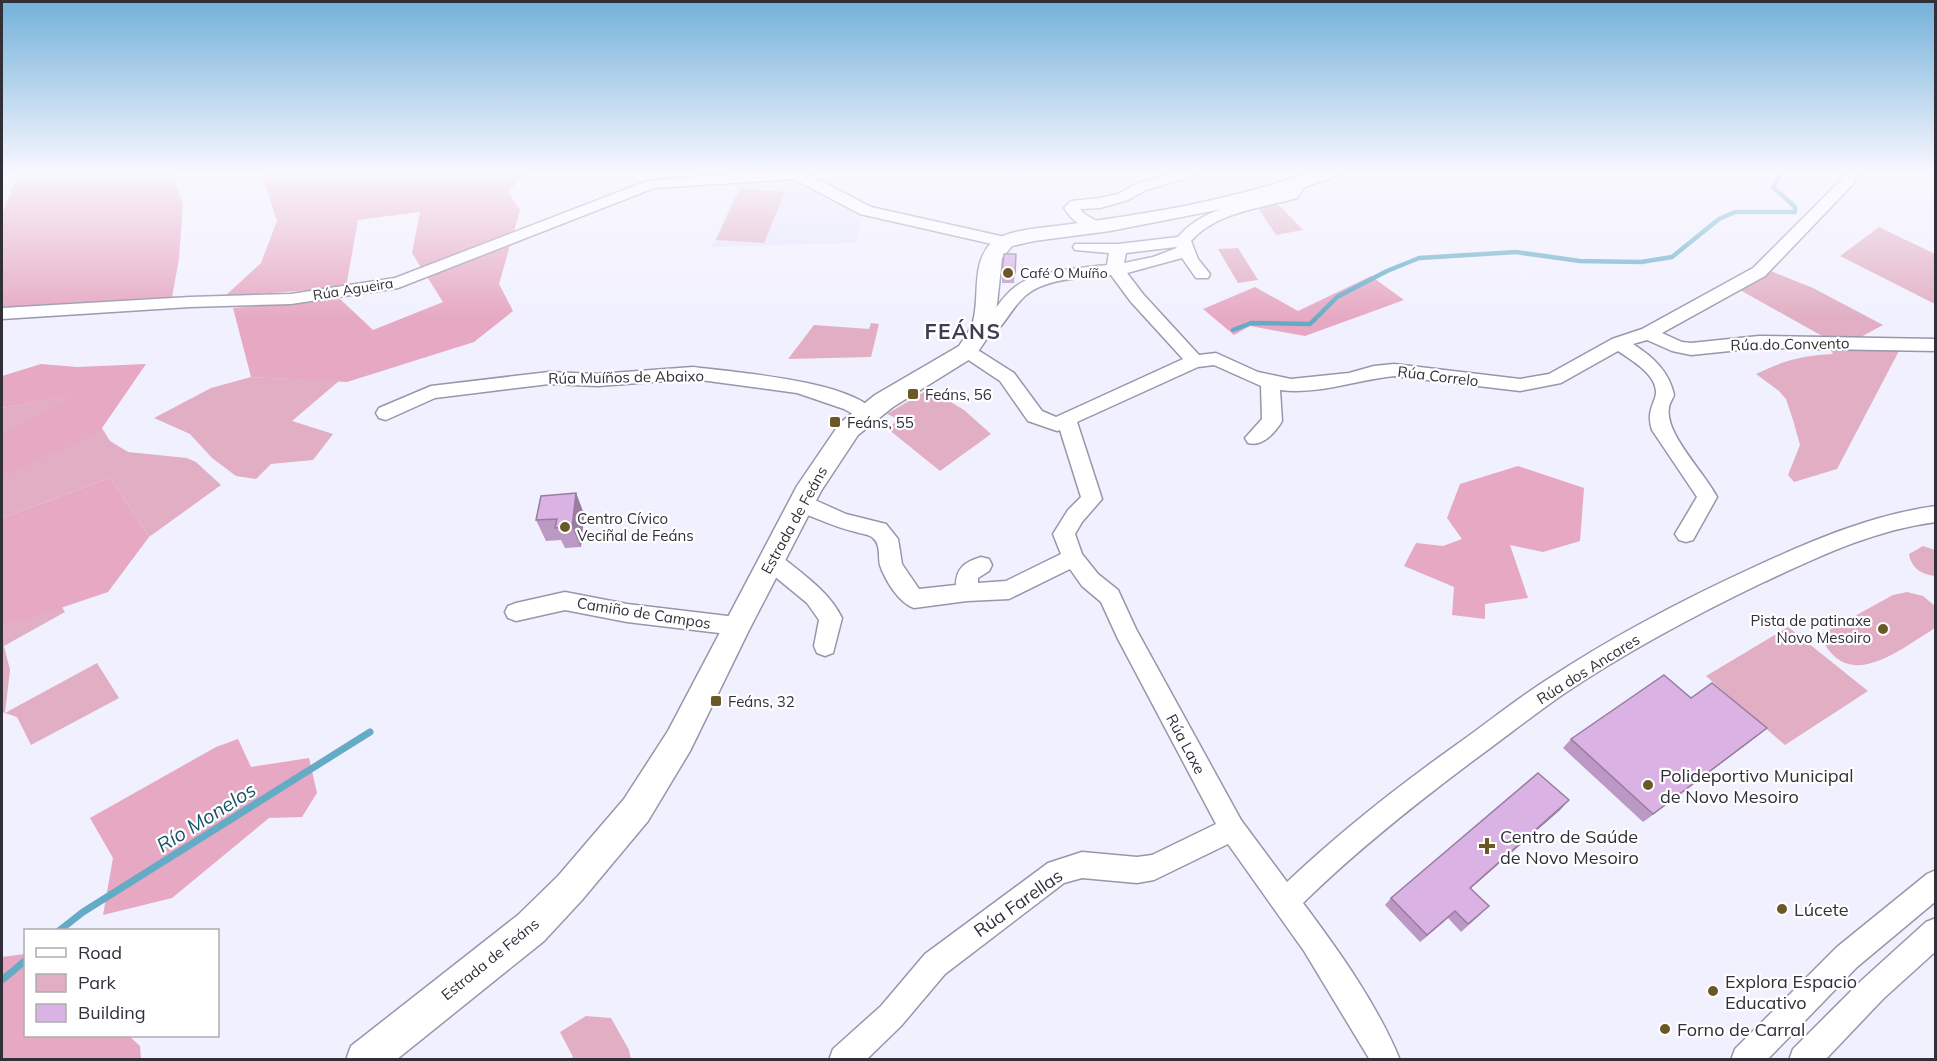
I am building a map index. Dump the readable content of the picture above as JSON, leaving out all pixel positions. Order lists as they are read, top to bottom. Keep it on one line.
{"streets":{"street":["Rúa Agueira","Rúa do Convento","Rúa Correlo","Rúa Muíños de Abaixo","Estrada de Feáns","Camiño de Campos","Rúa dos Ancares","Rúa Laxe","Rúa Farellas"]},"crossings":[["Rúa do Convento","Rúa Correlo"],["Rúa Correlo","Estrada de Feáns"],["Rúa Correlo","Rúa Laxe"],["Rúa Muíños de Abaixo","Estrada de Feáns"],["Estrada de Feáns","Camiño de Campos"],["Rúa dos Ancares","Rúa Laxe"],["Rúa Laxe","Rúa Farellas"]],"districts":["FEÁNS"],"water":["Río Monelos"],"places":{"other":["Café O Muíño","Centro Cívico Veciñal de Feáns","Pista de patinaxe Novo Mesoiro","Polideportivo Municipal de Novo Mesoiro","Lúcete","Explora Espacio Educativo","Forno de Carral"],"transit":["Feáns, 56","Feáns, 55","Feáns, 32"],"health":["Centro de Saúde de Novo Mesoiro"]},"legend":["Road","Park","Building"]}
